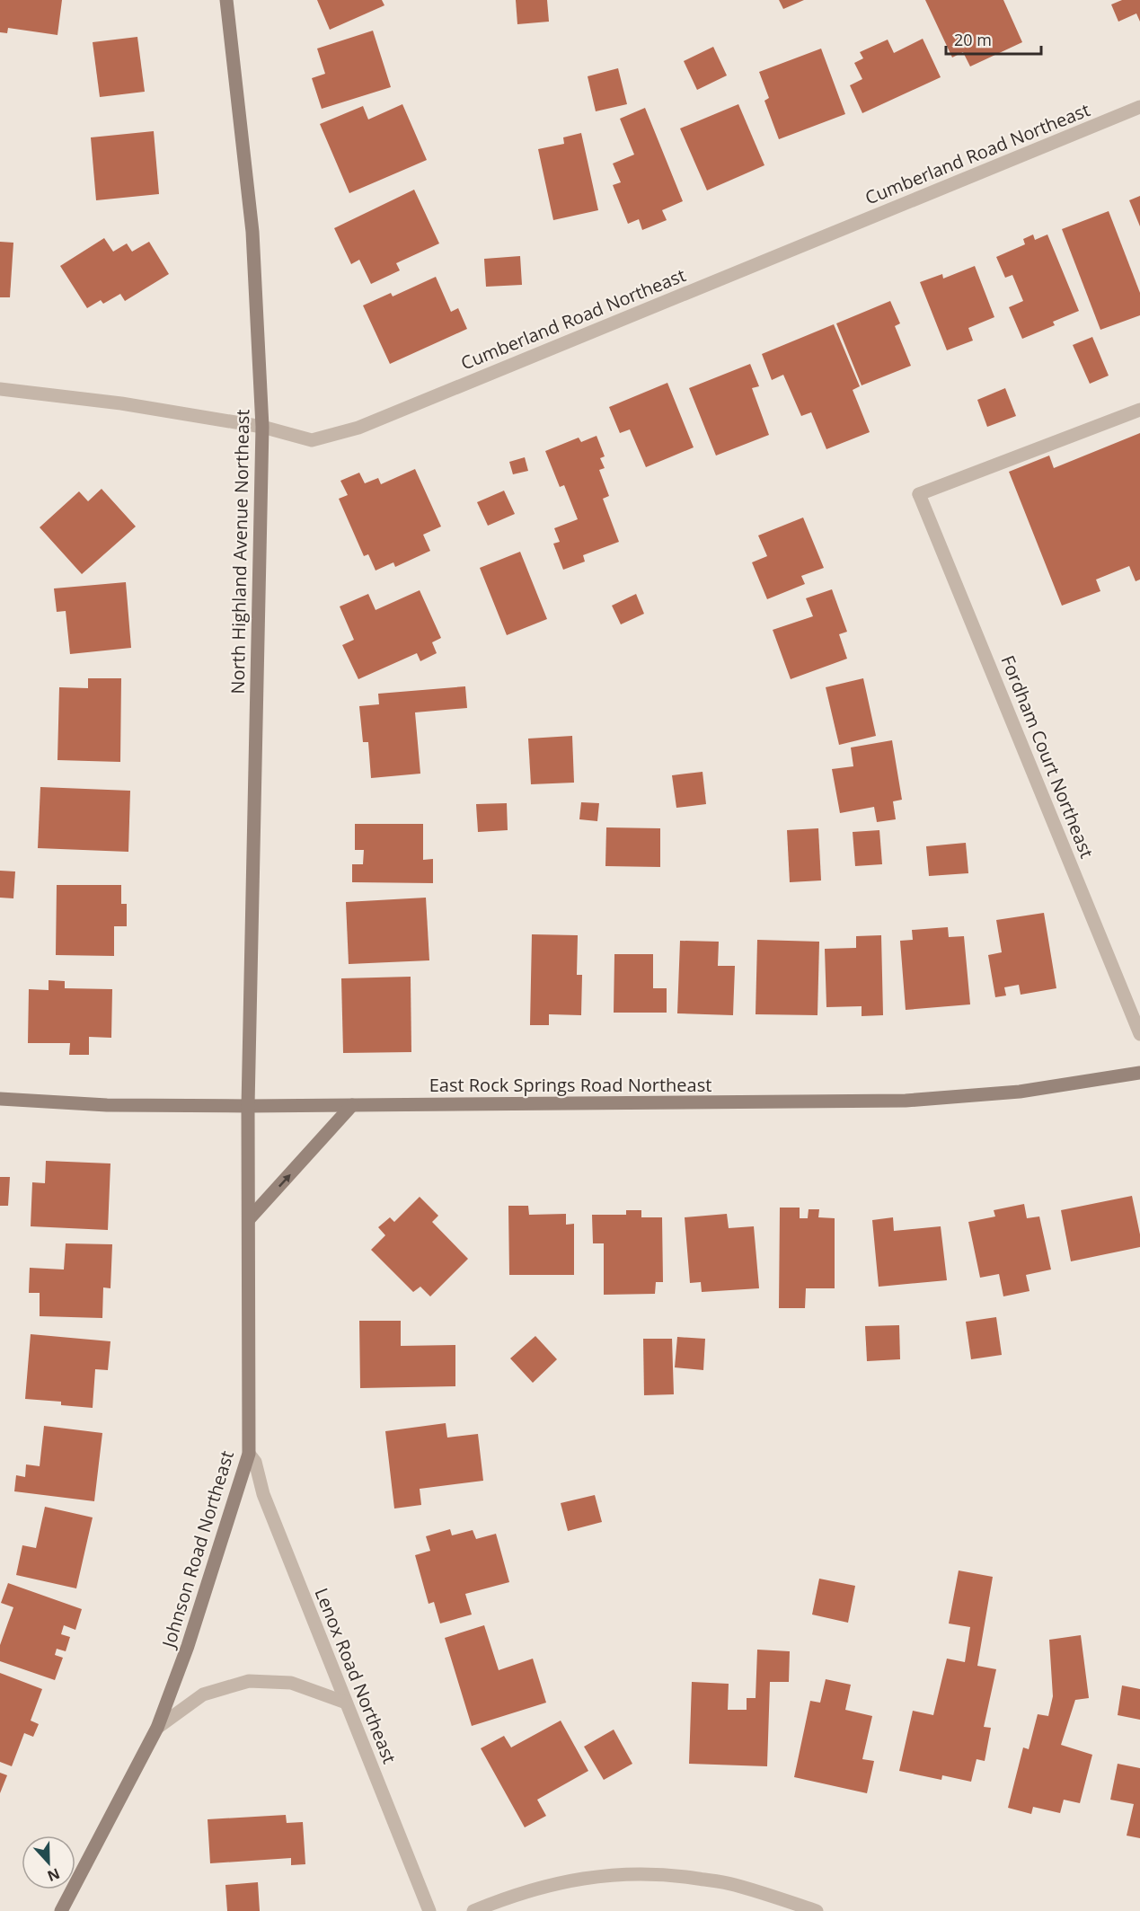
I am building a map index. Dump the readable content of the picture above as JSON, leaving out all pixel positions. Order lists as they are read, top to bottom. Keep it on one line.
{"streets":{"street":["Cumberland Road Northeast","North Highland Avenue Northeast","Fordham Court Northeast","East Rock Springs Road Northeast","Johnson Road Northeast","Lenox Road Northeast"]},"crossings":[["Cumberland Road Northeast","North Highland Avenue Northeast"],["North Highland Avenue Northeast","East Rock Springs Road Northeast"],["North Highland Avenue Northeast","Johnson Road Northeast"],["East Rock Springs Road Northeast","Johnson Road Northeast"],["Johnson Road Northeast","Lenox Road Northeast"]],"scale_bar":"20 m","north":"bottom"}
